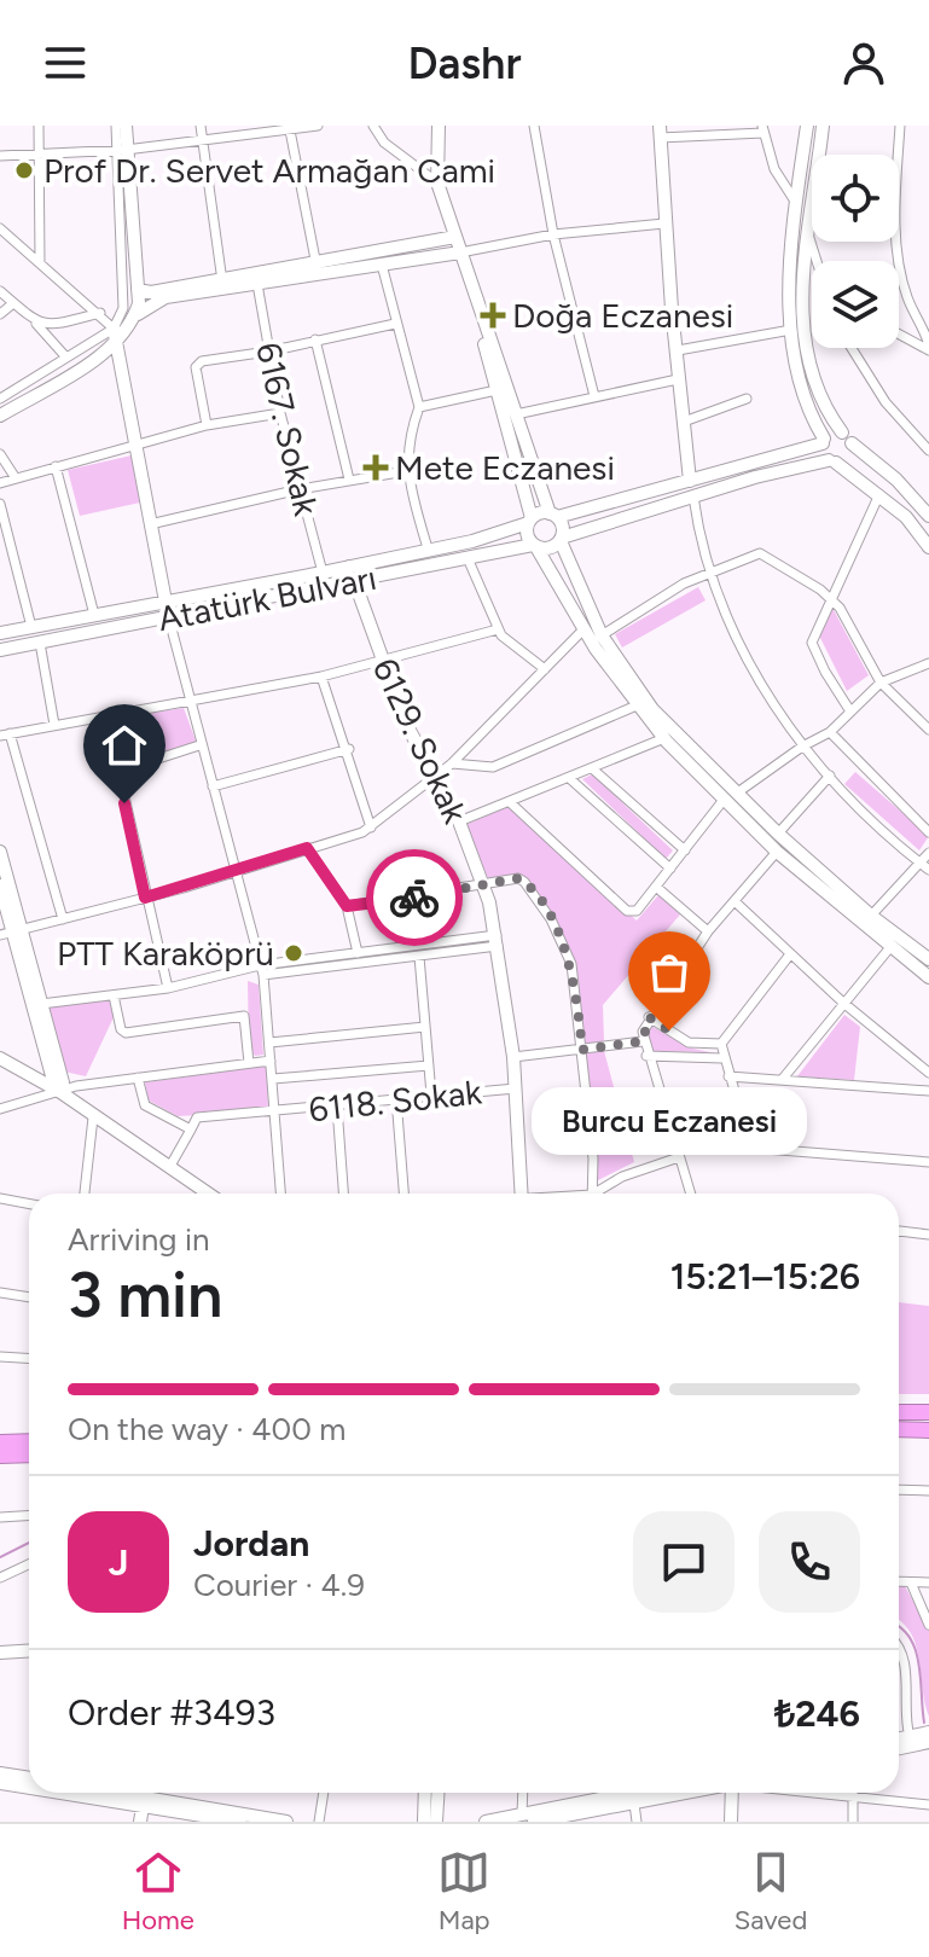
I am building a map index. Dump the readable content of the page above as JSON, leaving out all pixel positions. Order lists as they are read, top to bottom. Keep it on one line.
{"streets":{"main road":["Atatürk Bulvarı","6129. Sokak"],"street":["6167. Sokak","6118. Sokak"]},"crossings":[["6167. Sokak","Atatürk Bulvarı"],["Atatürk Bulvarı","6129. Sokak"],["6129. Sokak","6118. Sokak"]],"places":{"other":["Prof Dr. Servet Armağan Cami","PTT Karaköprü","Burcu Eczanesi"],"health":["Doğa Eczanesi","Mete Eczanesi"]},"page":{"header":"Dashr","bubble":"Burcu Eczanesi","heading":["3 min","Arriving in","15:21–15:26"],"panel":["Jordan","Courier · 4.9","Order #3493","₺246"],"bar":"On the way · 400 m","round":"J","tabs":["Home","Map","Saved"]}}
